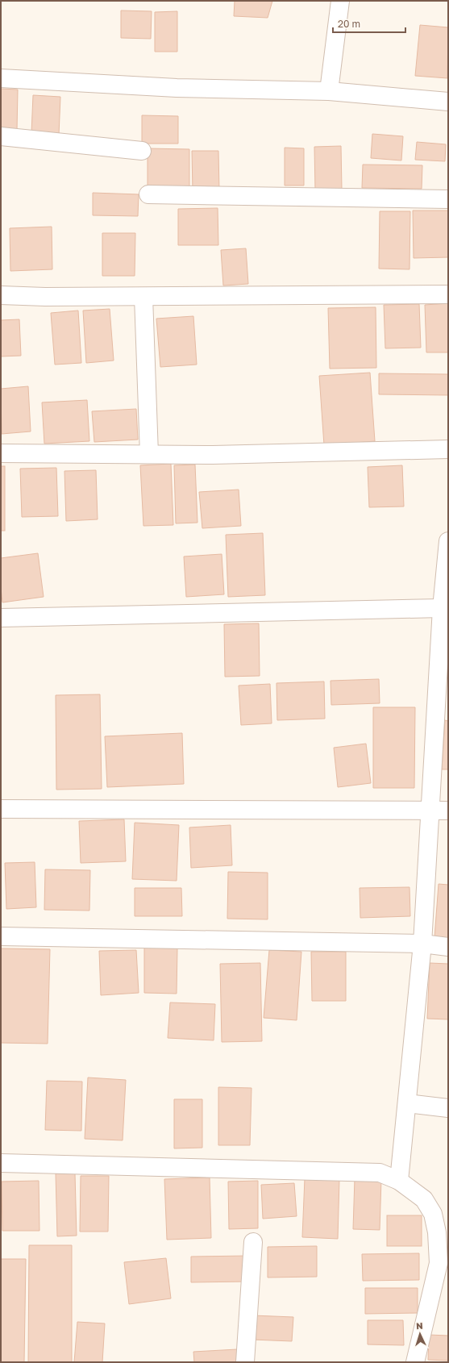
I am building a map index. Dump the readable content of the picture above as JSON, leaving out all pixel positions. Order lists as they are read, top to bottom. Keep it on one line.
{"scale_bar":"20 m","north":"top"}
